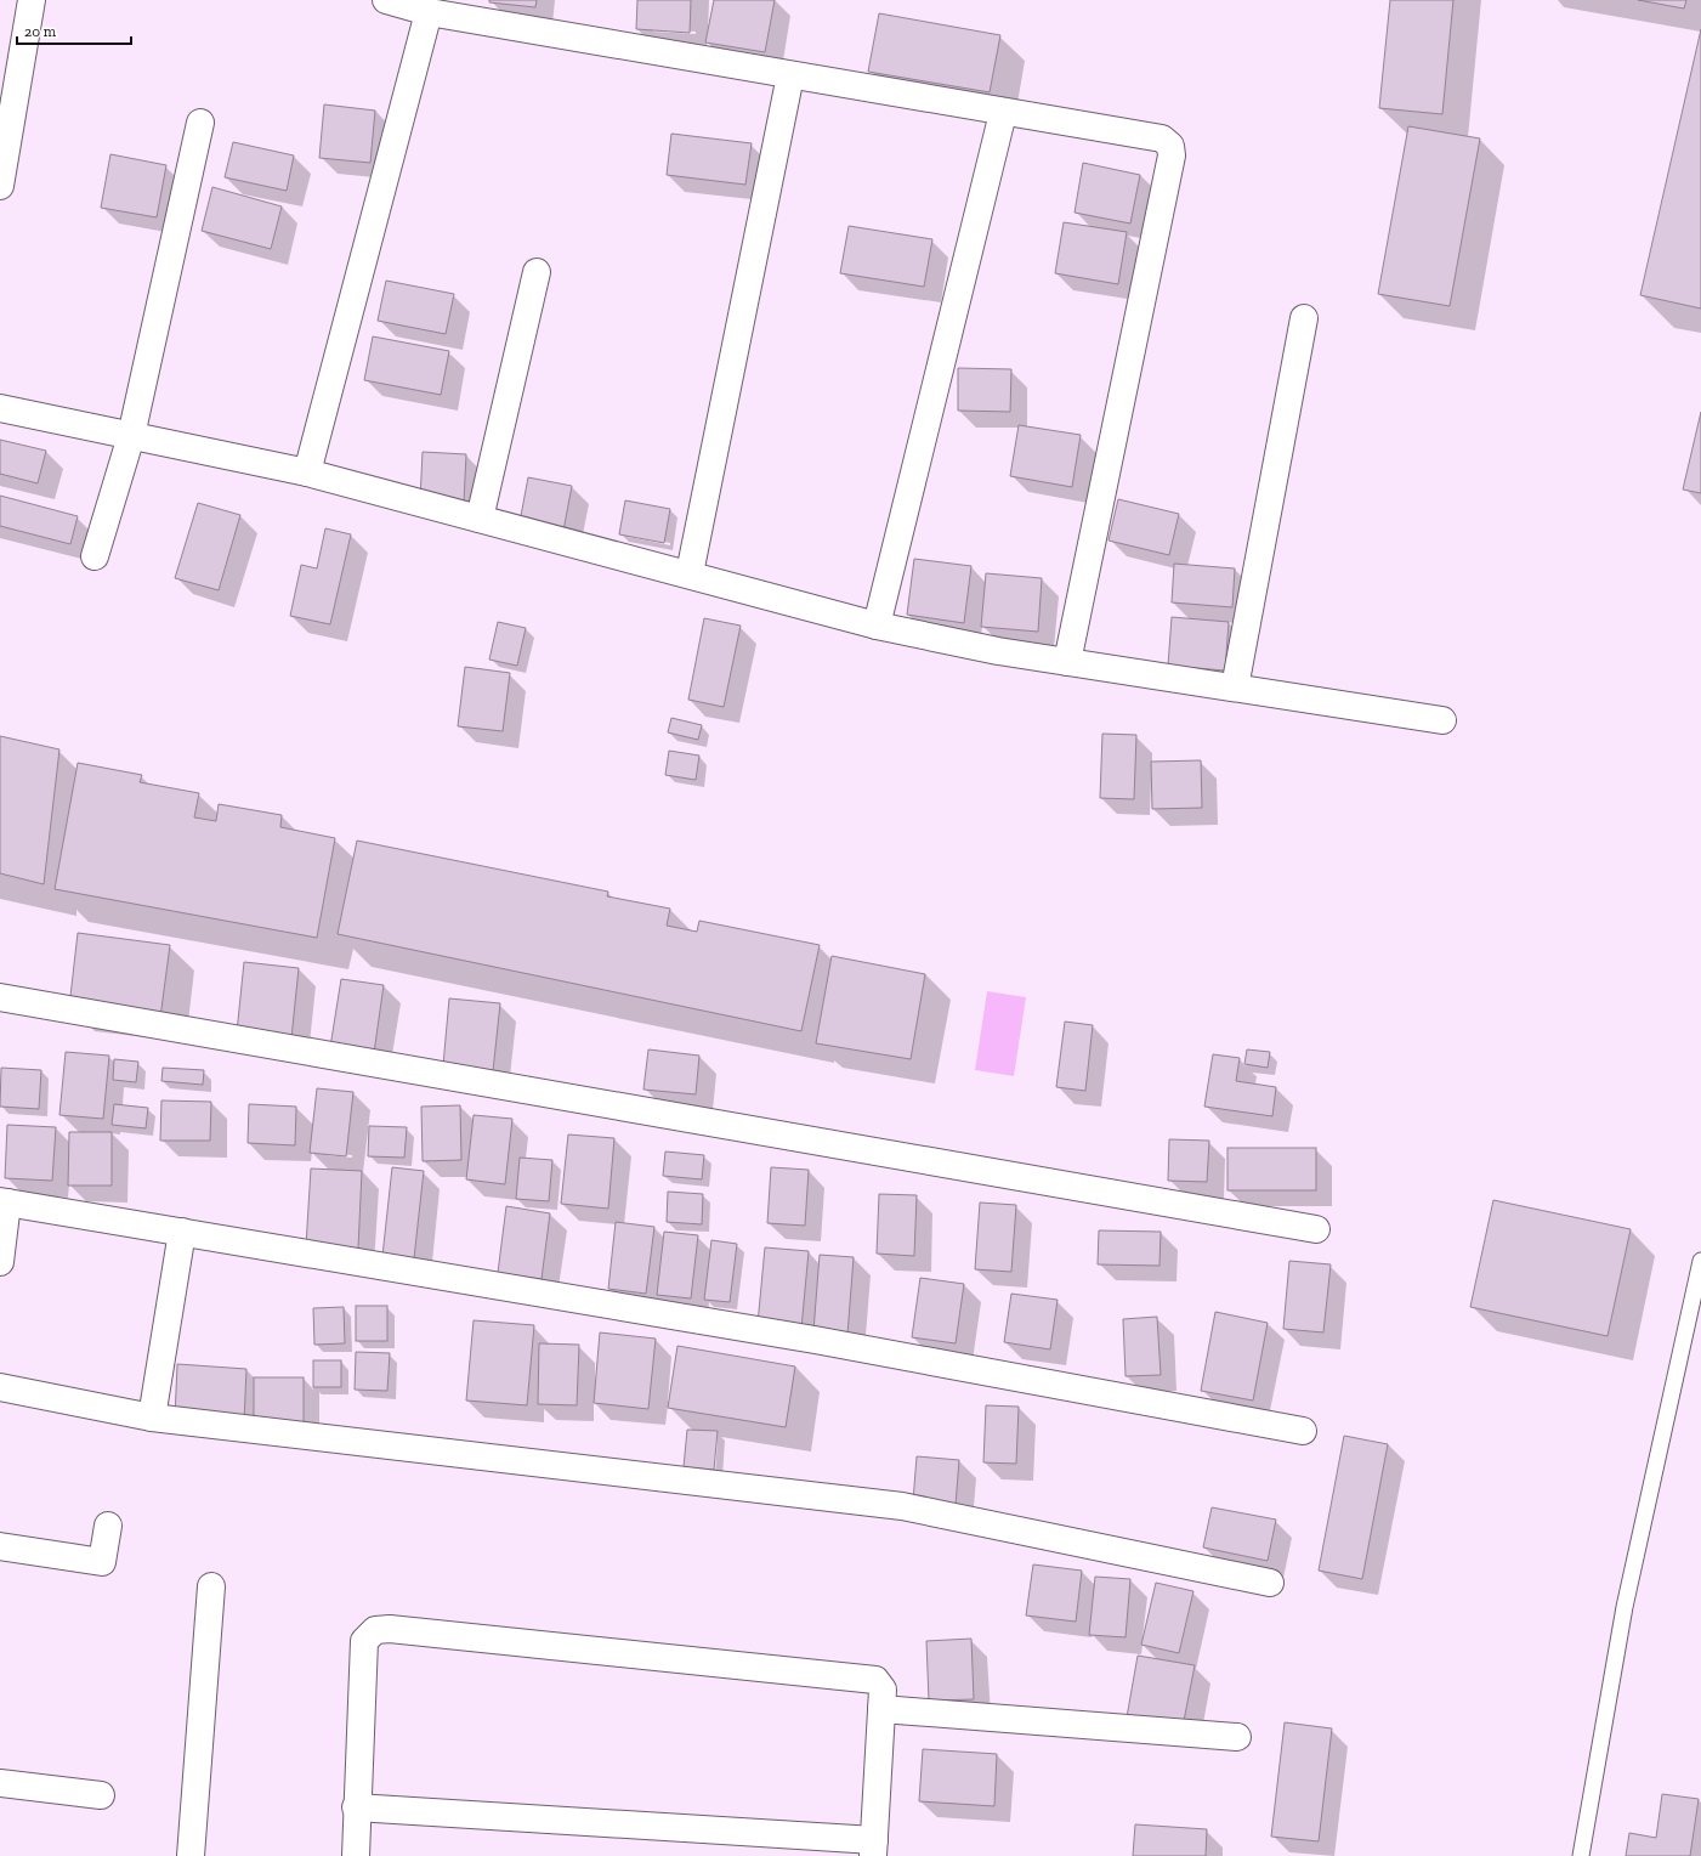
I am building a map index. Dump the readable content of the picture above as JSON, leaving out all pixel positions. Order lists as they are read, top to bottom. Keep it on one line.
{"scale_bar":"20 m"}
